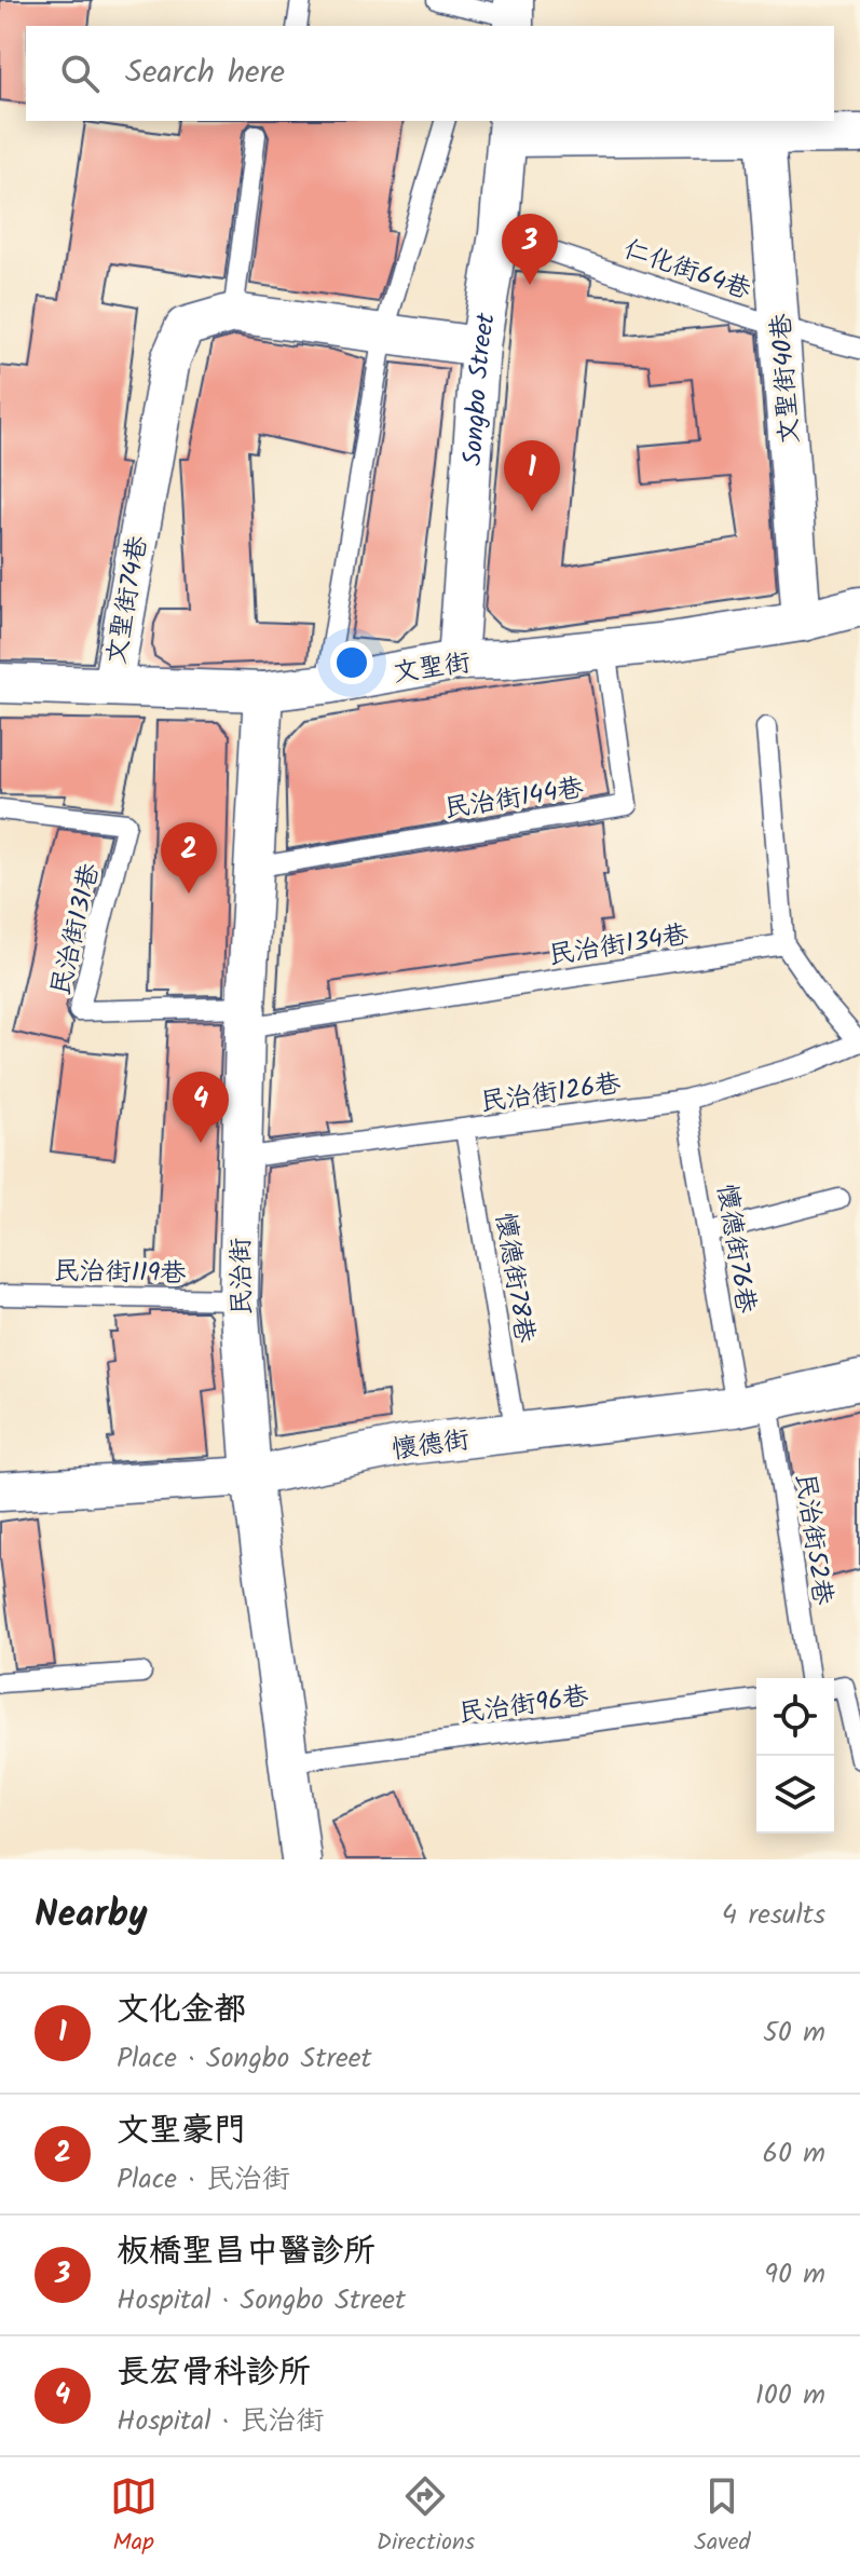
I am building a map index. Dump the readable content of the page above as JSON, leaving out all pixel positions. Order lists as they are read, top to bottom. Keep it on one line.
{"streets":{"street":["文聖街40巷","Songbo Street","文聖街74巷","文聖街","民治街","懷德街"],"lane":["仁化街64巷","民治街144巷","民治街131巷","民治街134巷","民治街126巷","懷德街76巷","民治街119巷","懷德街78巷","民治街52巷","民治街96巷"]},"crossings":[["仁化街64巷","文聖街40巷"],["仁化街64巷","Songbo Street"],["文聖街40巷","文聖街"],["Songbo Street","文聖街"],["文聖街74巷","文聖街"],["文聖街","民治街144巷"],["文聖街","民治街"],["民治街144巷","民治街"],["民治街131巷","民治街134巷"],["民治街131巷","民治街"],["民治街134巷","民治街"],["民治街126巷","懷德街76巷"],["民治街126巷","民治街"],["民治街126巷","懷德街78巷"],["懷德街76巷","懷德街"],["懷德街76巷","民治街52巷"],["民治街119巷","民治街"],["民治街","懷德街"],["民治街","民治街96巷"],["懷德街78巷","懷德街"],["懷德街","民治街52巷"]],"page":{"search":"Search here","pins":["3","1","2","4"],"heading":["Nearby","4 results"],"list":[{"mark":"1","name":"文化金都","note":"Place · Songbo Street","value":"50 m"},{"mark":"2","name":"文聖豪門","note":"Place · 民治街","value":"60 m"},{"mark":"3","name":"板橋聖昌中醫診所","note":"Hospital · Songbo Street","value":"90 m"},{"mark":"4","name":"長宏骨科診所","note":"Hospital · 民治街","value":"100 m"}],"nav":["Map","Directions","Saved"]}}
